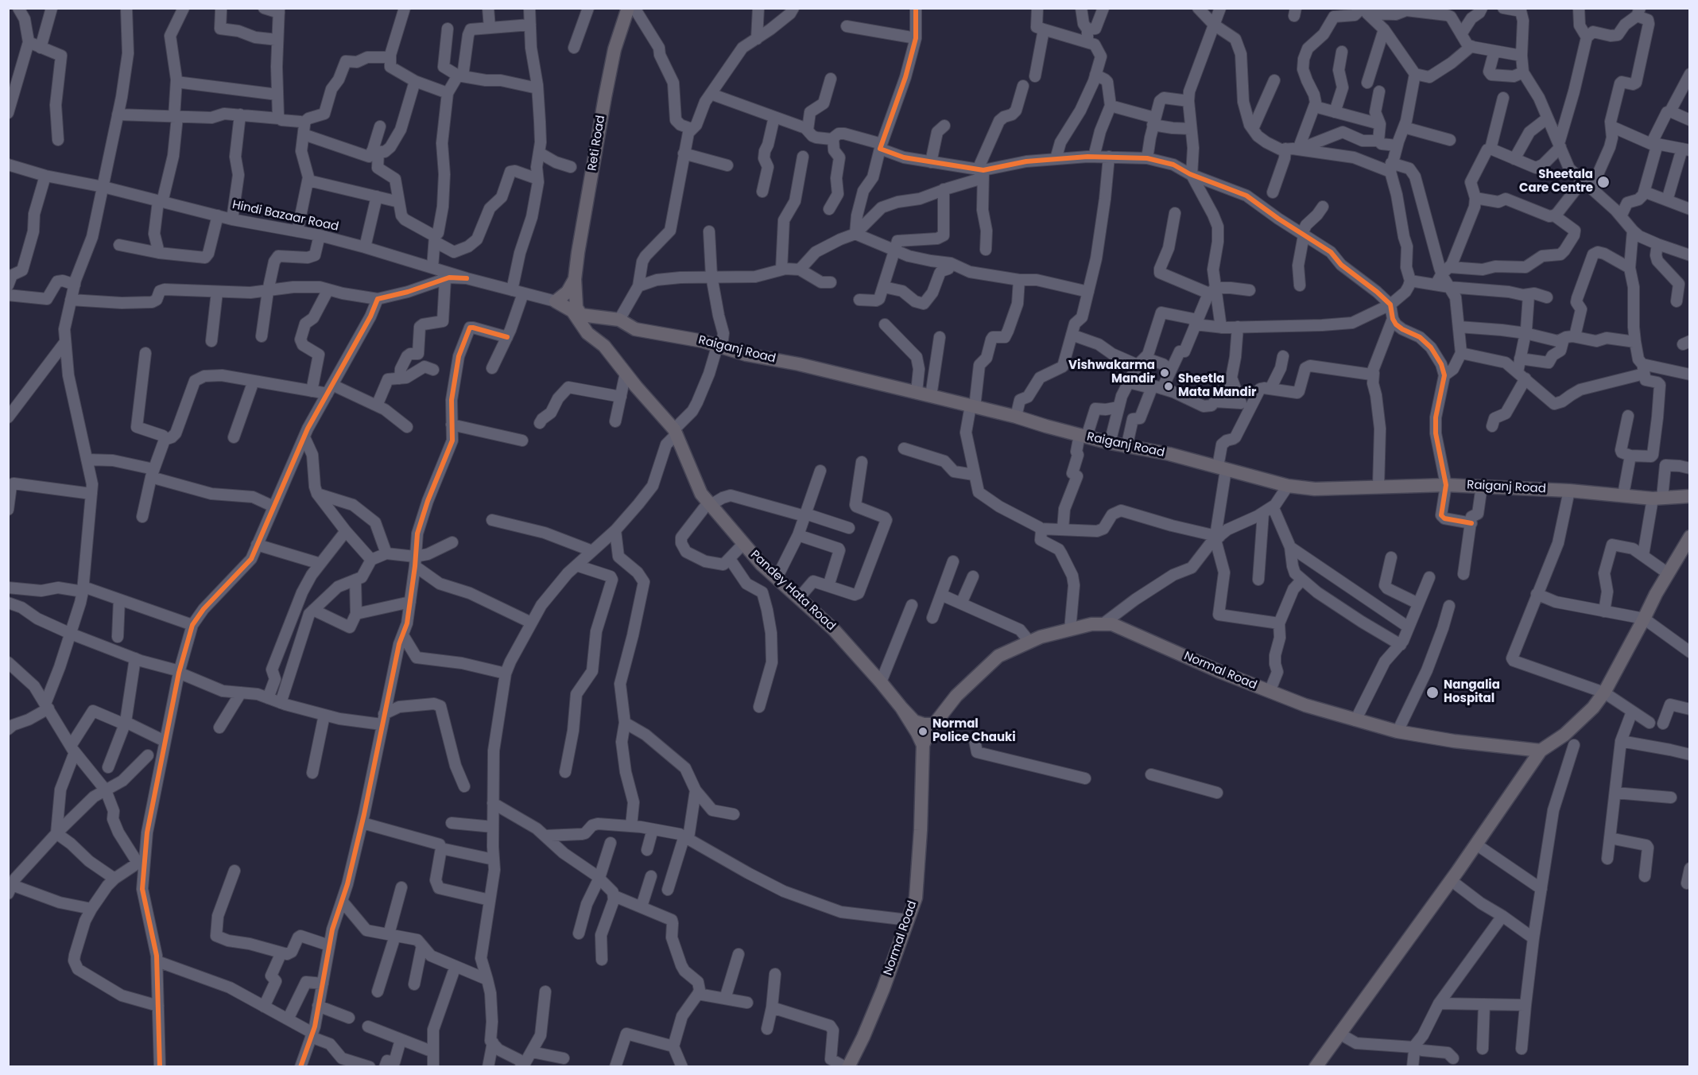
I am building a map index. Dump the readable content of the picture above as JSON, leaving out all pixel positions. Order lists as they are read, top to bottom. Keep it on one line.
{"streets":{"main road":["Reti Road","Raiganj Road","Pandey Hata Road","Normal Road"],"street":["Hindi Bazaar Road"]},"crossings":[["Reti Road","Raiganj Road"],["Reti Road","Pandey Hata Road"],["Hindi Bazaar Road","Raiganj Road"],["Raiganj Road","Pandey Hata Road"]],"places":["Sheetala Care Centre","Vishwakarma Mandir","Sheetla Mata Mandir","Nangalia Hospital","Normal Police Chauki"]}
